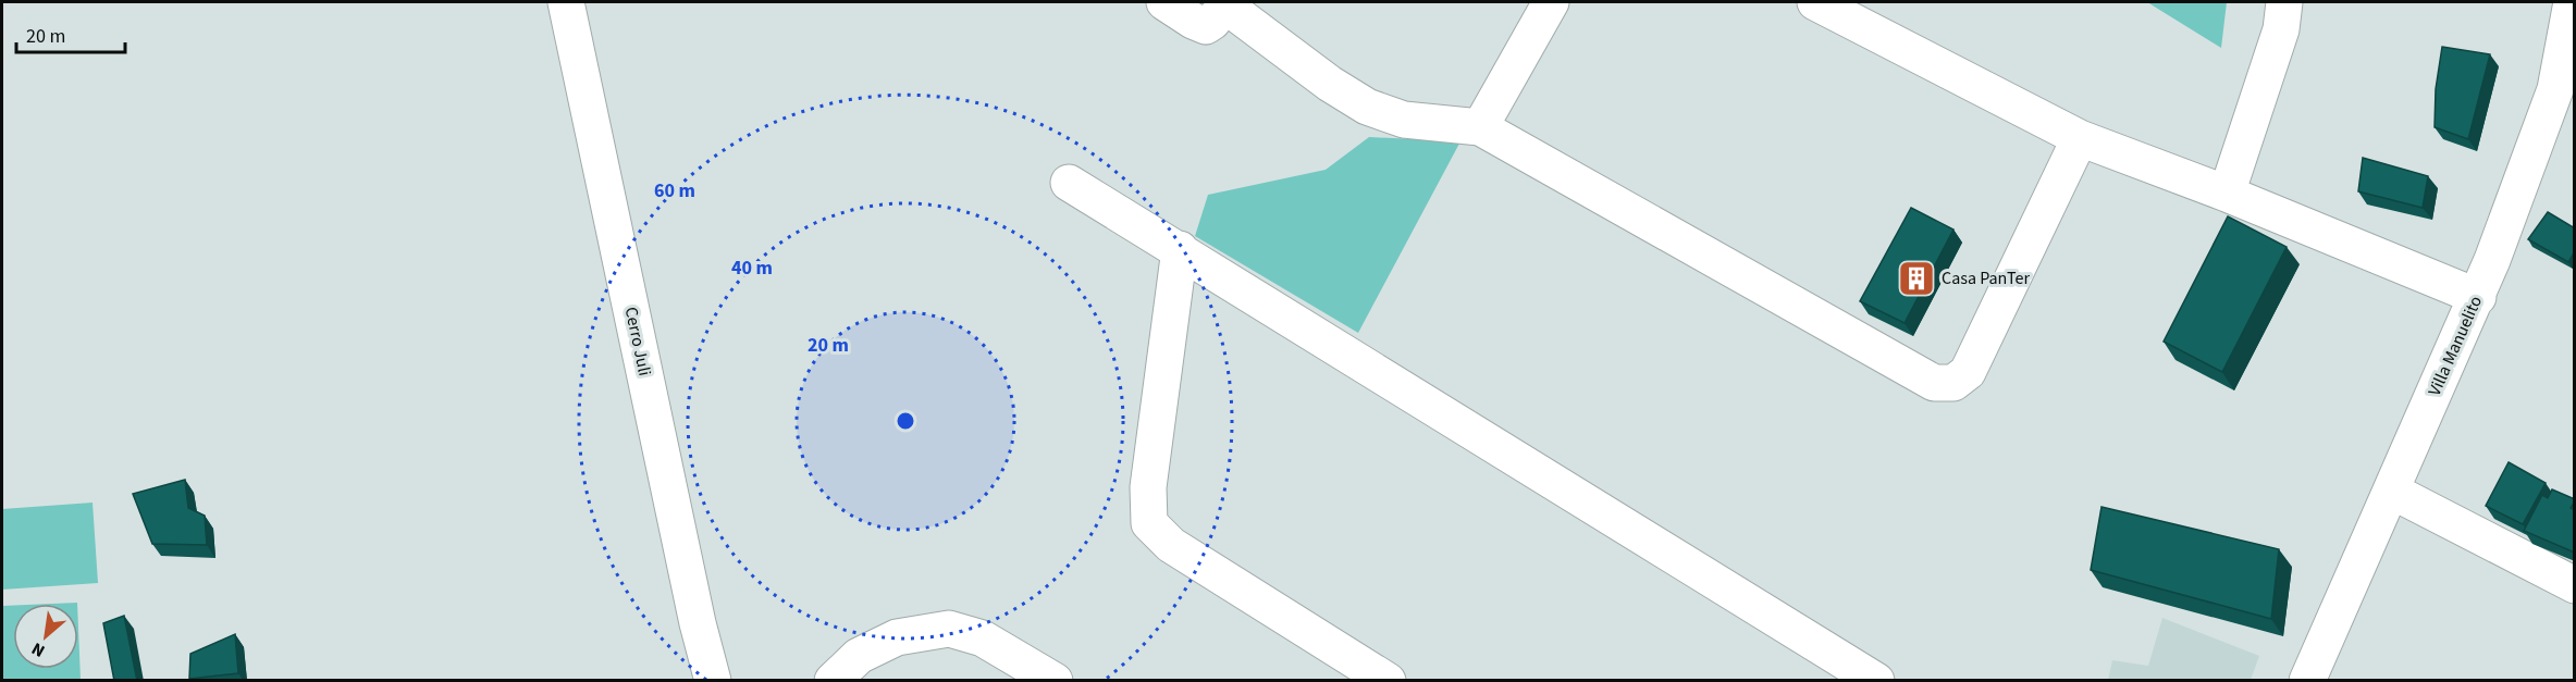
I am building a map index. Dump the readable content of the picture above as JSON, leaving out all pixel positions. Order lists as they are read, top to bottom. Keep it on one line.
{"streets":{"street":["Cerro Juli","Villa Manuelito"]},"places":{"building":["Casa PanTer"]},"scale_bar":"20 m","north":"bottom left","rings":["60 m","40 m","20 m"]}
